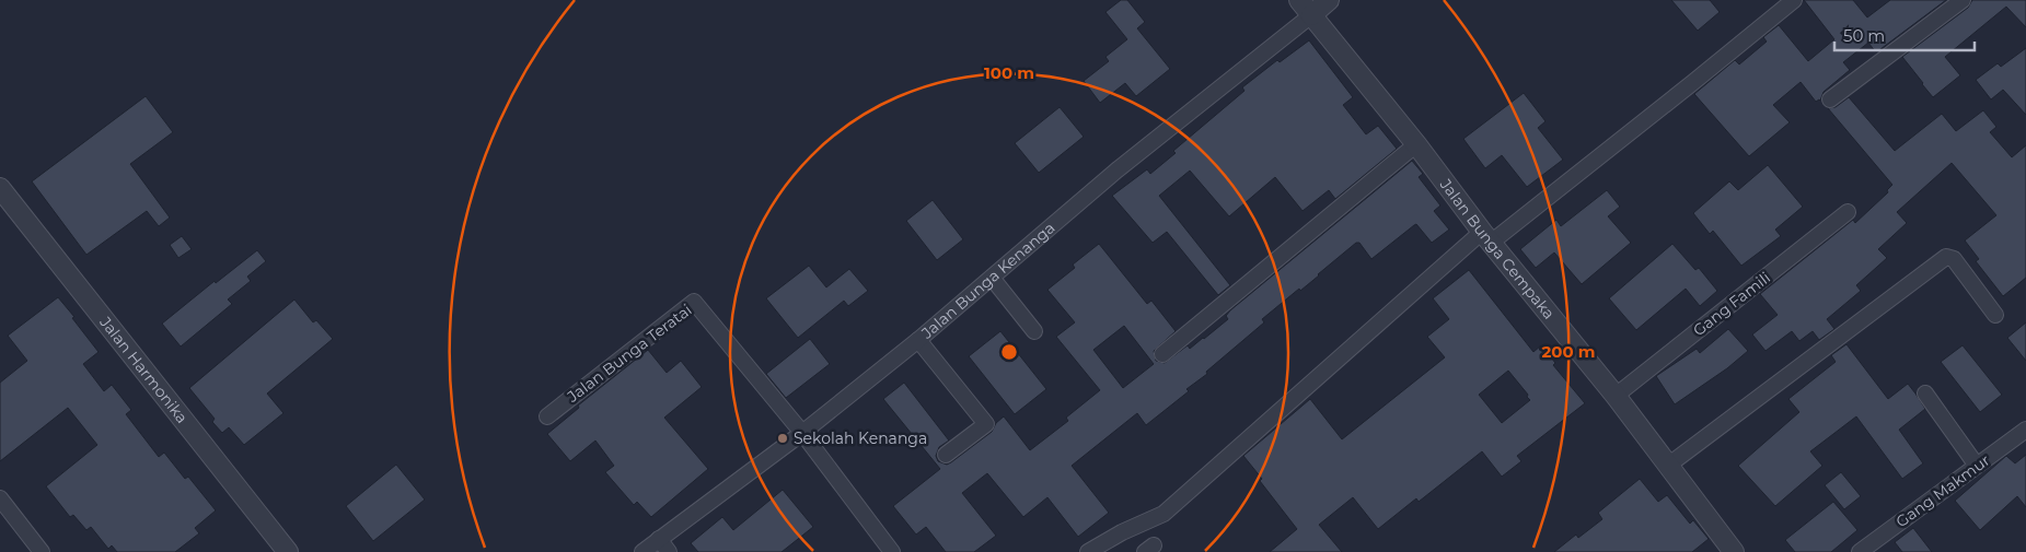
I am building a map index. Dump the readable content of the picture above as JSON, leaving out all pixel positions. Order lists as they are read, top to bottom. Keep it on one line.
{"streets":{"street":["Jalan Bunga Cempaka","Jalan Bunga Kenanga","Gang Famili","Jalan Bunga Teratai","Jalan Harmonika","Gang Makmur"]},"crossings":[["Jalan Bunga Cempaka","Jalan Bunga Kenanga"],["Jalan Bunga Cempaka","Gang Famili"],["Jalan Bunga Kenanga","Jalan Bunga Teratai"]],"places":["Sekolah Kenanga"],"scale_bar":"50 m","rings":["100 m","200 m"]}
